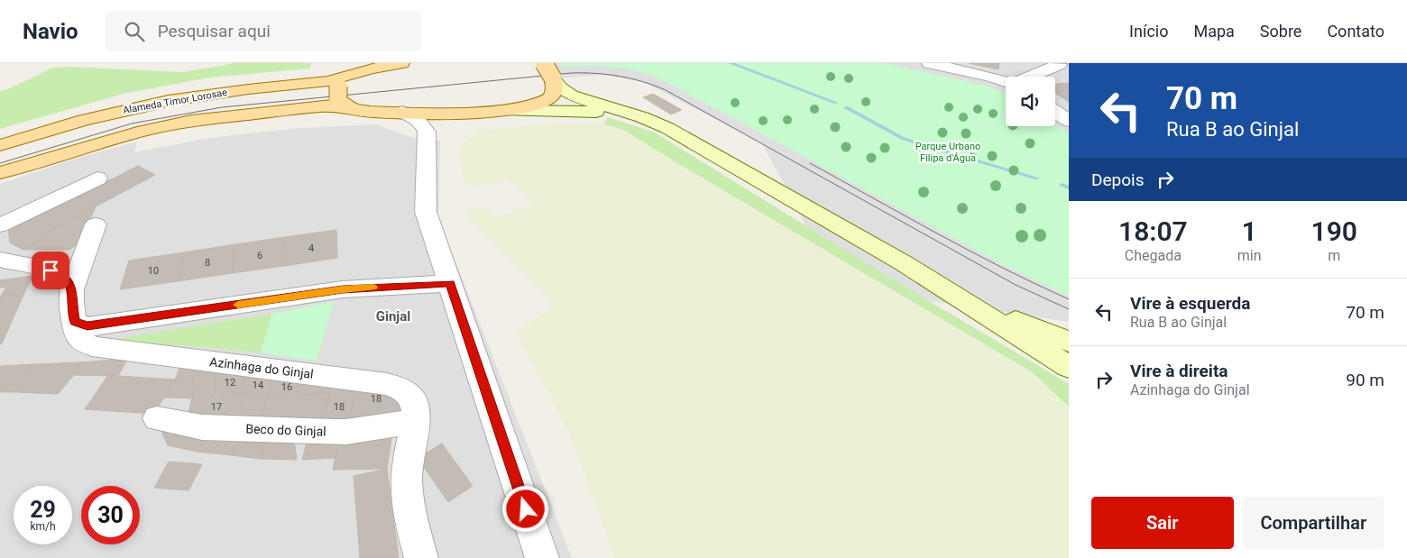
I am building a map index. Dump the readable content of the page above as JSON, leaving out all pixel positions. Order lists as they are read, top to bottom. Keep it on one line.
{"streets":{"main road":["Alameda Timor Lorosae"],"street":["Azinhaga do Ginjal","Beco do Ginjal"]},"crossings":[["Azinhaga do Ginjal","Beco do Ginjal"]],"districts":["Ginjal"],"parks":["Parque Urbano Filipa d'Água"],"house_numbers":["4","6","8","10","12","14","16","18","17","18"],"page":{"header":"Navio","search":"Pesquisar aqui","nav":["Início","Mapa","Sobre","Contato"],"turn":["70 m","Rua B ao Ginjal"],"then":"Depois","eta":["18:07","Chegada","1","min","190","m"],"list":[{"name":"Vire à esquerda","note":"Rua B ao Ginjal","value":"70 m"},{"name":"Vire à direita","note":"Azinhaga do Ginjal","value":"90 m"}],"speed":"29 km/h","limit":"30","buttons":["Sair","Compartilhar"]}}
